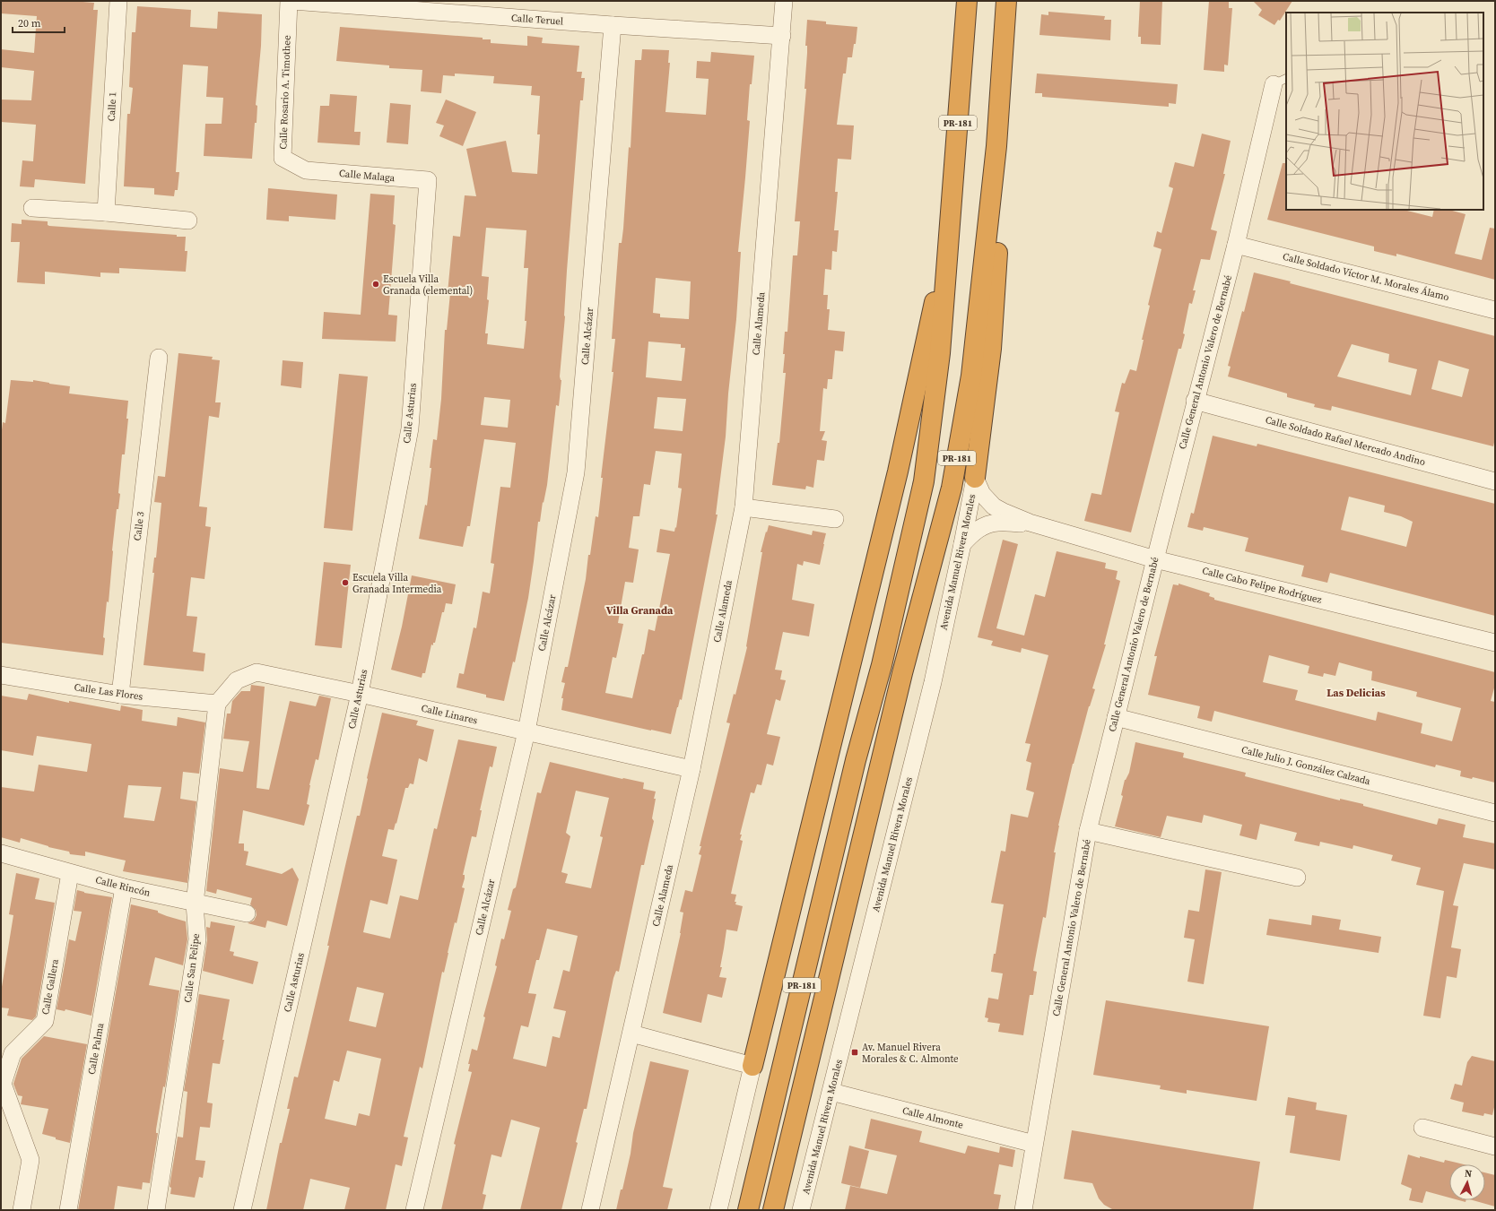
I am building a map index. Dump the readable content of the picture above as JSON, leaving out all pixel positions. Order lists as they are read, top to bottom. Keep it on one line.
{"streets":{"highway":["PR-181"],"street":["Calle Teruel","Calle Rosario A. Timothee","Calle 1","Calle Malaga","Calle Soldado Víctor M. Morales Álamo","Calle Alameda","Calle Alcázar","Calle General Antonio Valero de Bernabé","Calle Asturias","Calle Soldado Rafael Mercado Andino","Calle 3","Avenida Manuel Rivera Morales","Calle Cabo Felipe Rodríguez","Calle Las Flores","Calle Linares","Calle Julio J. González Calzada","Calle Rincón","Calle San Felipe","Calle Gallera","Calle Palma","Calle Almonte"]},"crossings":[["Calle Teruel","Calle Alameda"],["Calle Teruel","Calle Alcázar"],["Calle Rosario A. Timothee","Calle Malaga"],["Calle Malaga","Calle Asturias"],["Calle Soldado Víctor M. Morales Álamo","Calle General Antonio Valero de Bernabé"],["Calle Alameda","Calle Linares"],["Calle Alcázar","Calle Linares"],["Calle General Antonio Valero de Bernabé","Calle Soldado Rafael Mercado Andino"],["Calle General Antonio Valero de Bernabé","Calle Cabo Felipe Rodríguez"],["Calle General Antonio Valero de Bernabé","Calle Julio J. González Calzada"],["Calle General Antonio Valero de Bernabé","Calle Almonte"],["Calle Asturias","Calle Linares"],["Calle 3","Calle Las Flores"],["Avenida Manuel Rivera Morales","Calle Almonte"],["Calle Las Flores","Calle Linares"],["Calle Las Flores","Calle San Felipe"],["Calle Linares","Calle San Felipe"],["Calle Rincón","Calle San Felipe"],["Calle Rincón","Calle Gallera"],["Calle Rincón","Calle Palma"]],"districts":["Villa Granada","Las Delicias"],"places":{"other":["Escuela Villa Granada (elemental)","Escuela Villa Granada Intermedia"],"transit":["Av. Manuel Rivera Morales & C. Almonte"]},"scale_bar":"20 m","north":"top"}
